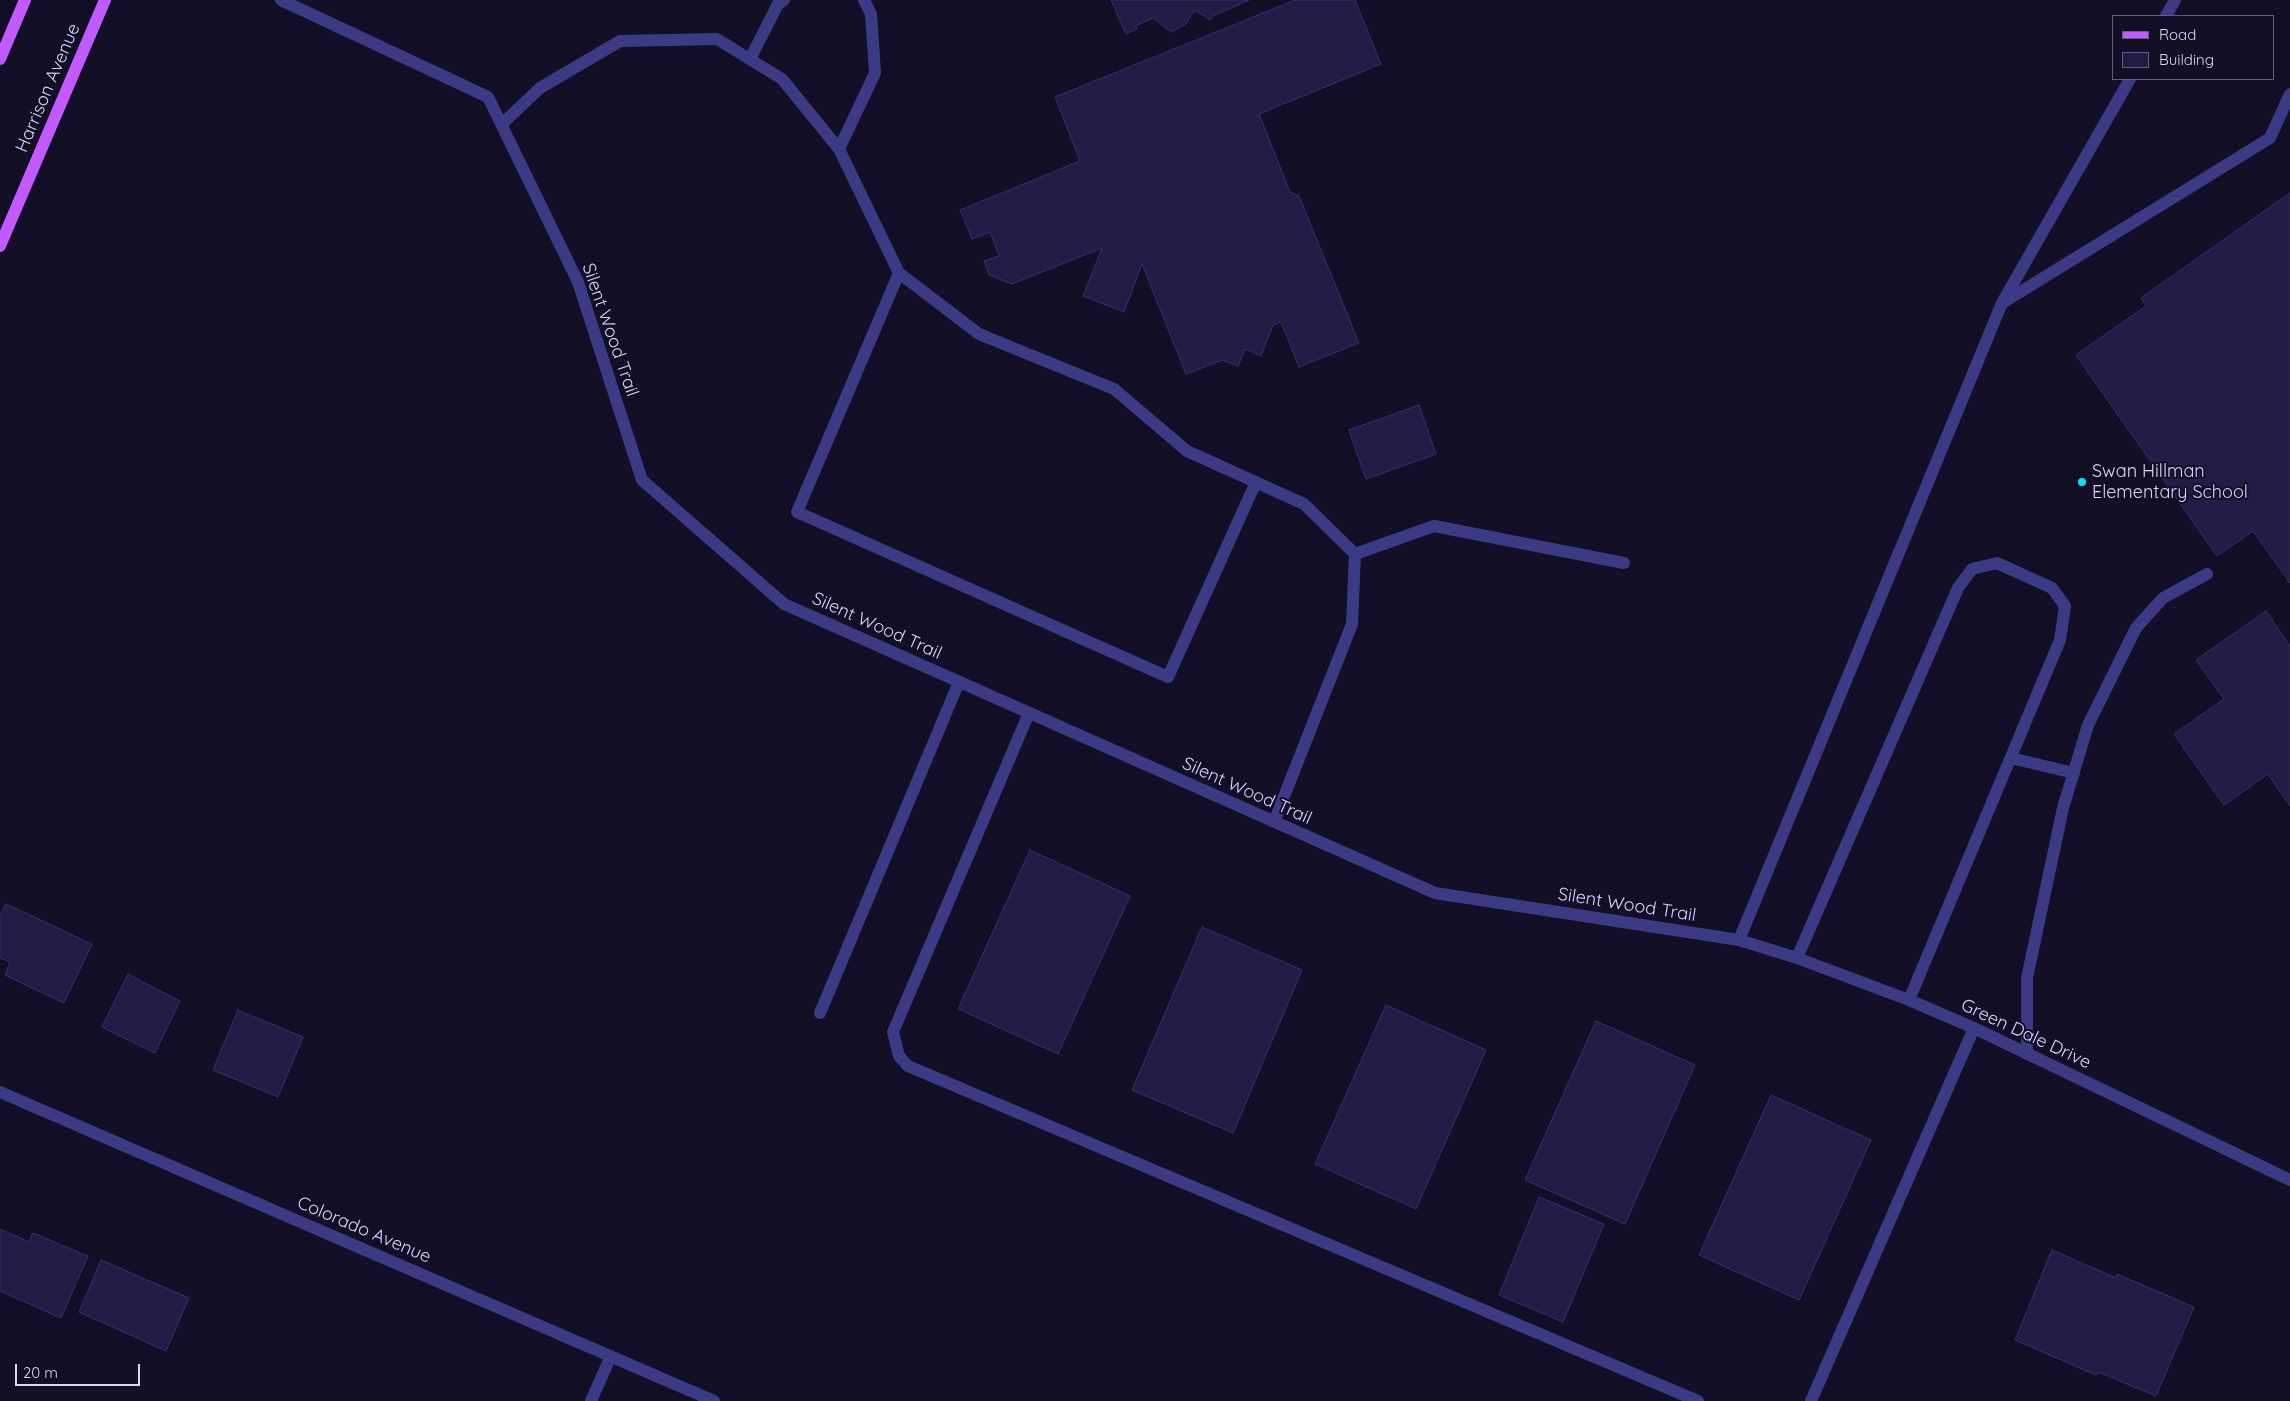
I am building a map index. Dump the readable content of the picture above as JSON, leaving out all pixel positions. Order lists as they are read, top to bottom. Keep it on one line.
{"streets":{"main road":["Harrison Avenue"],"street":["Silent Wood Trail","Green Dale Drive","Colorado Avenue"]},"crossings":[["Silent Wood Trail","Green Dale Drive"]],"places":["Swan Hillman Elementary School"],"legend":["Road","Building"],"scale_bar":"20 m"}
